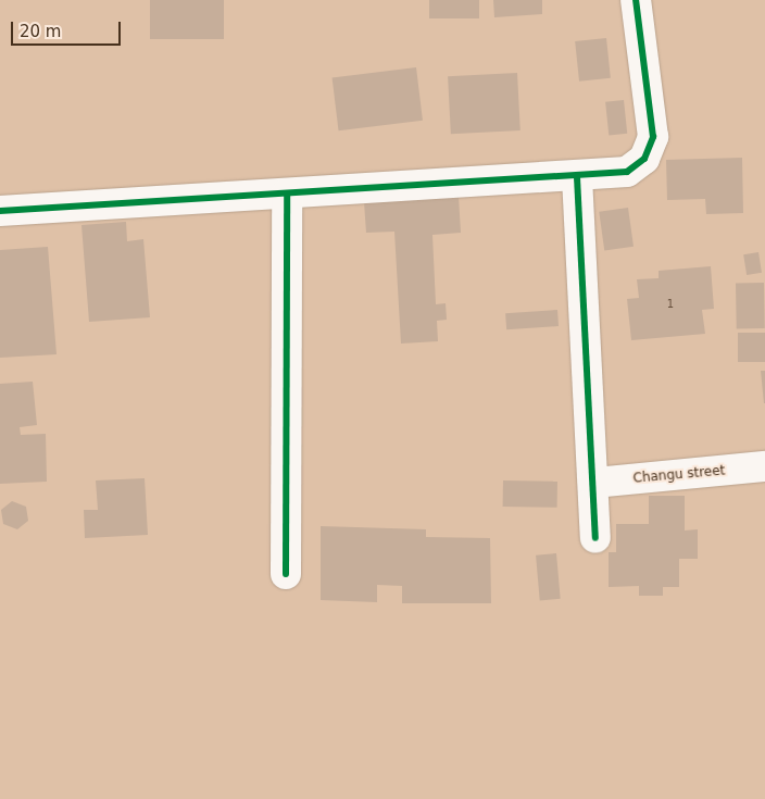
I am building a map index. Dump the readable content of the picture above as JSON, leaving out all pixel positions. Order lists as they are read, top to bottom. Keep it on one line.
{"streets":{"street":["Changu street"]},"house_numbers":["1"],"scale_bar":"20 m"}
